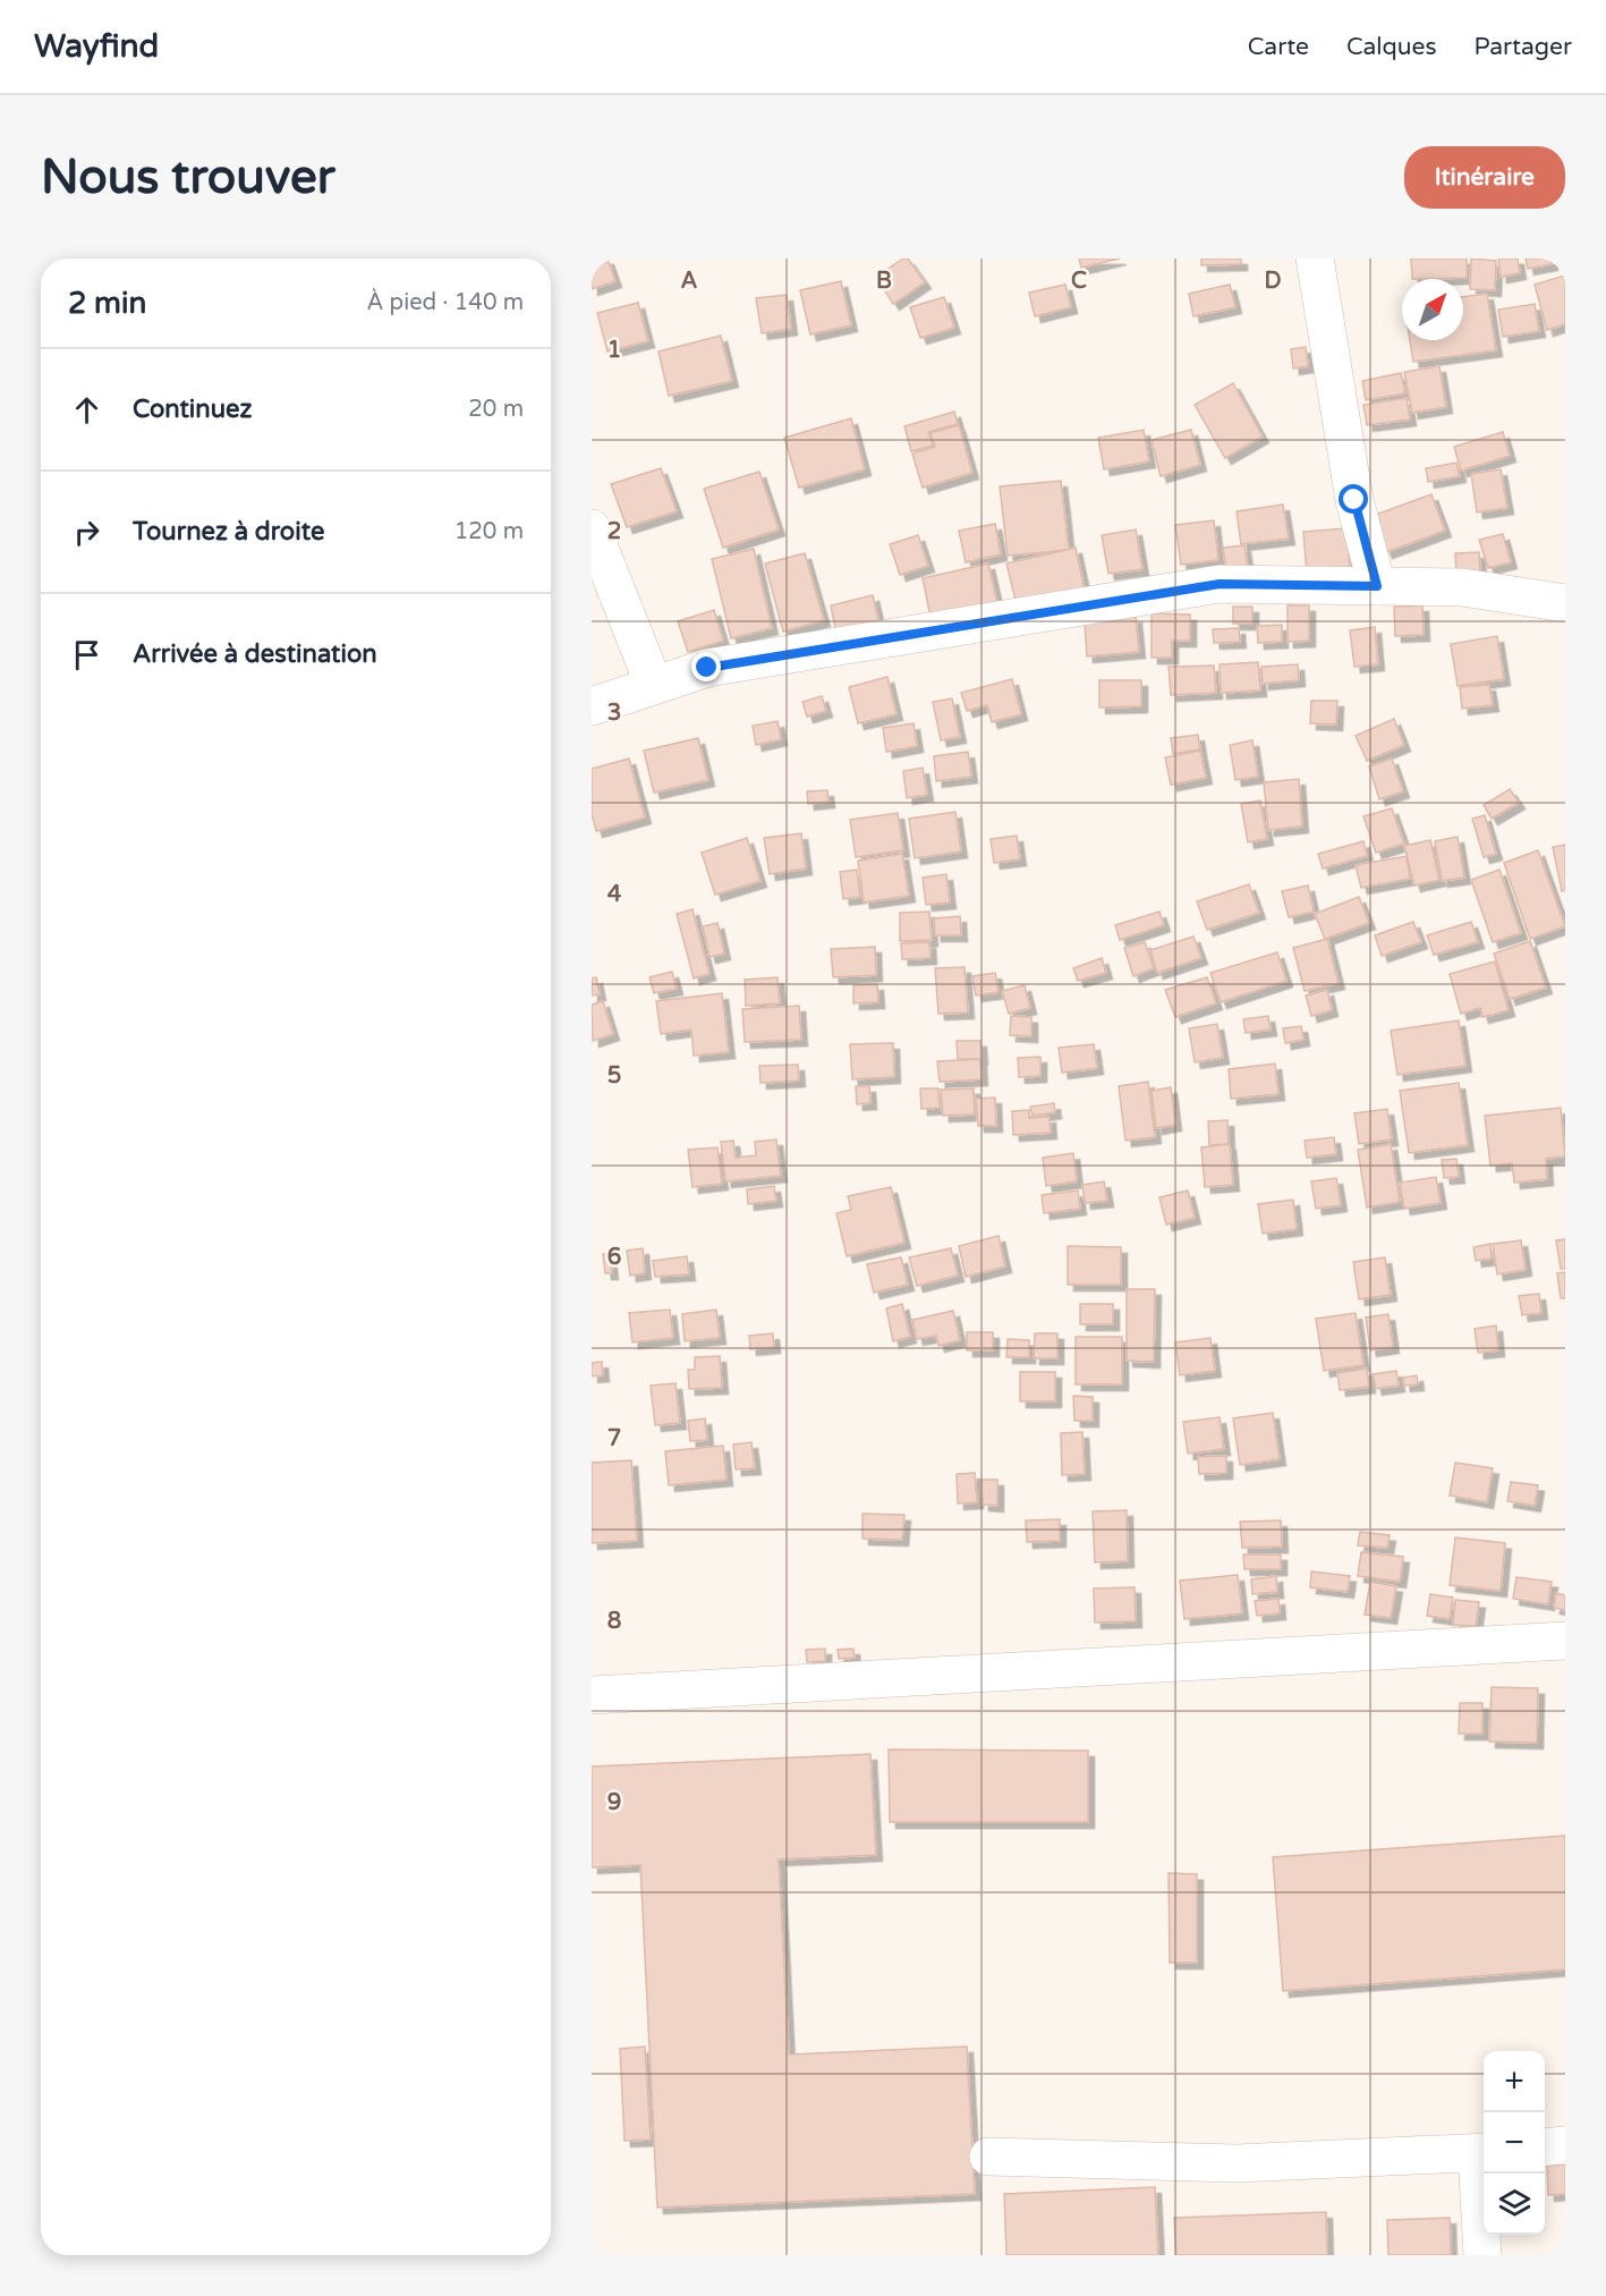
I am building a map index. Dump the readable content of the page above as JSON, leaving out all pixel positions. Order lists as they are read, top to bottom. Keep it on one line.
{"north":"top right","page":{"header":"Wayfind","nav":["Carte","Calques","Partager"],"buttons":"Itinéraire","title":"Nous trouver","heading":["2 min","À pied · 140 m"],"list":[["Continuez","20 m"],["Tournez à droite","120 m"],"Arrivée à destination"],"map_buttons":["+","−"]},"grid":{"columns":["A","B","C","D"],"rows":["1","2","3","4","5","6","7","8","9"]}}
